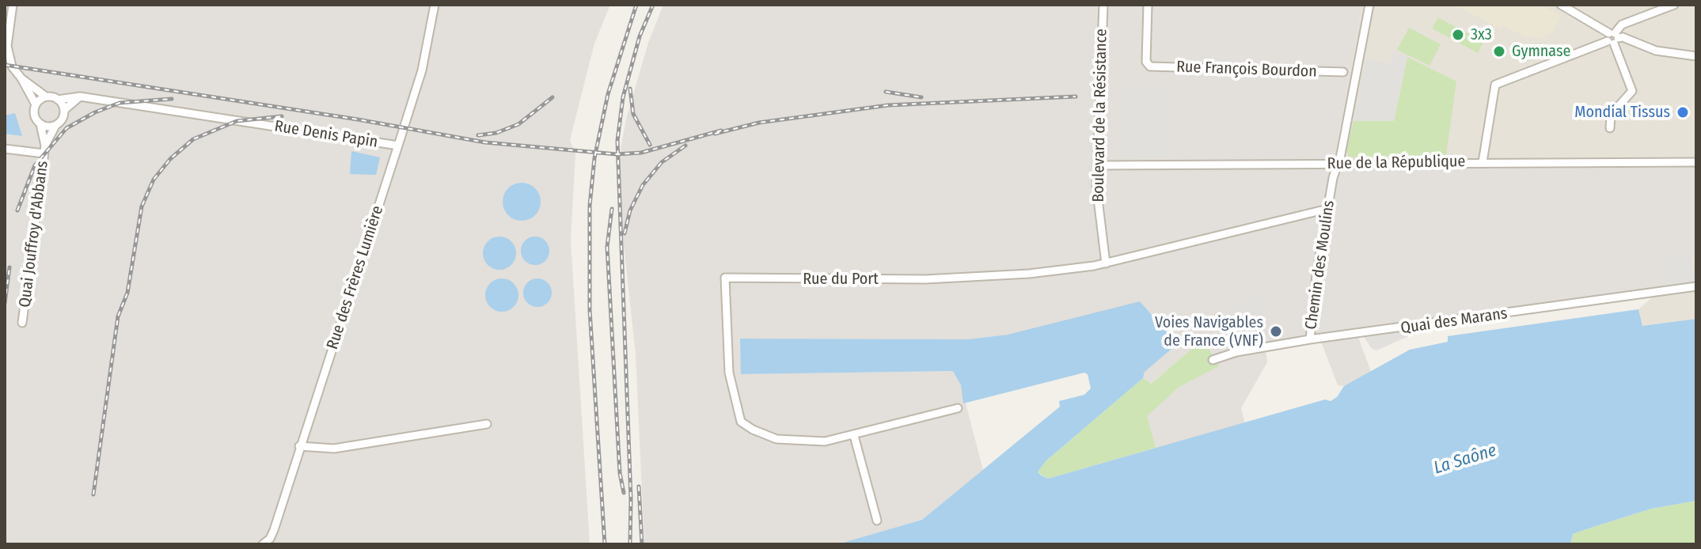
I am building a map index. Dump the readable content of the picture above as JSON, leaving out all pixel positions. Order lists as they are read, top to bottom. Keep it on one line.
{"streets":{"street":["Rue François Bourdon","Boulevard de la Résistance","Rue Denis Papin","Rue de la République","Quai Jouffroy d'Abbans","Chemin des Moulins","Rue des Frères Lumière","Rue du Port","Quai des Marans"]},"crossings":[["Boulevard de la Résistance","Rue de la République"],["Boulevard de la Résistance","Rue du Port"],["Rue Denis Papin","Rue des Frères Lumière"],["Rue de la République","Chemin des Moulins"],["Chemin des Moulins","Quai des Marans"]],"water":["La Saône"],"places":["3x3","Gymnase","Mondial Tissus","Voies Navigables de France (VNF)"]}
